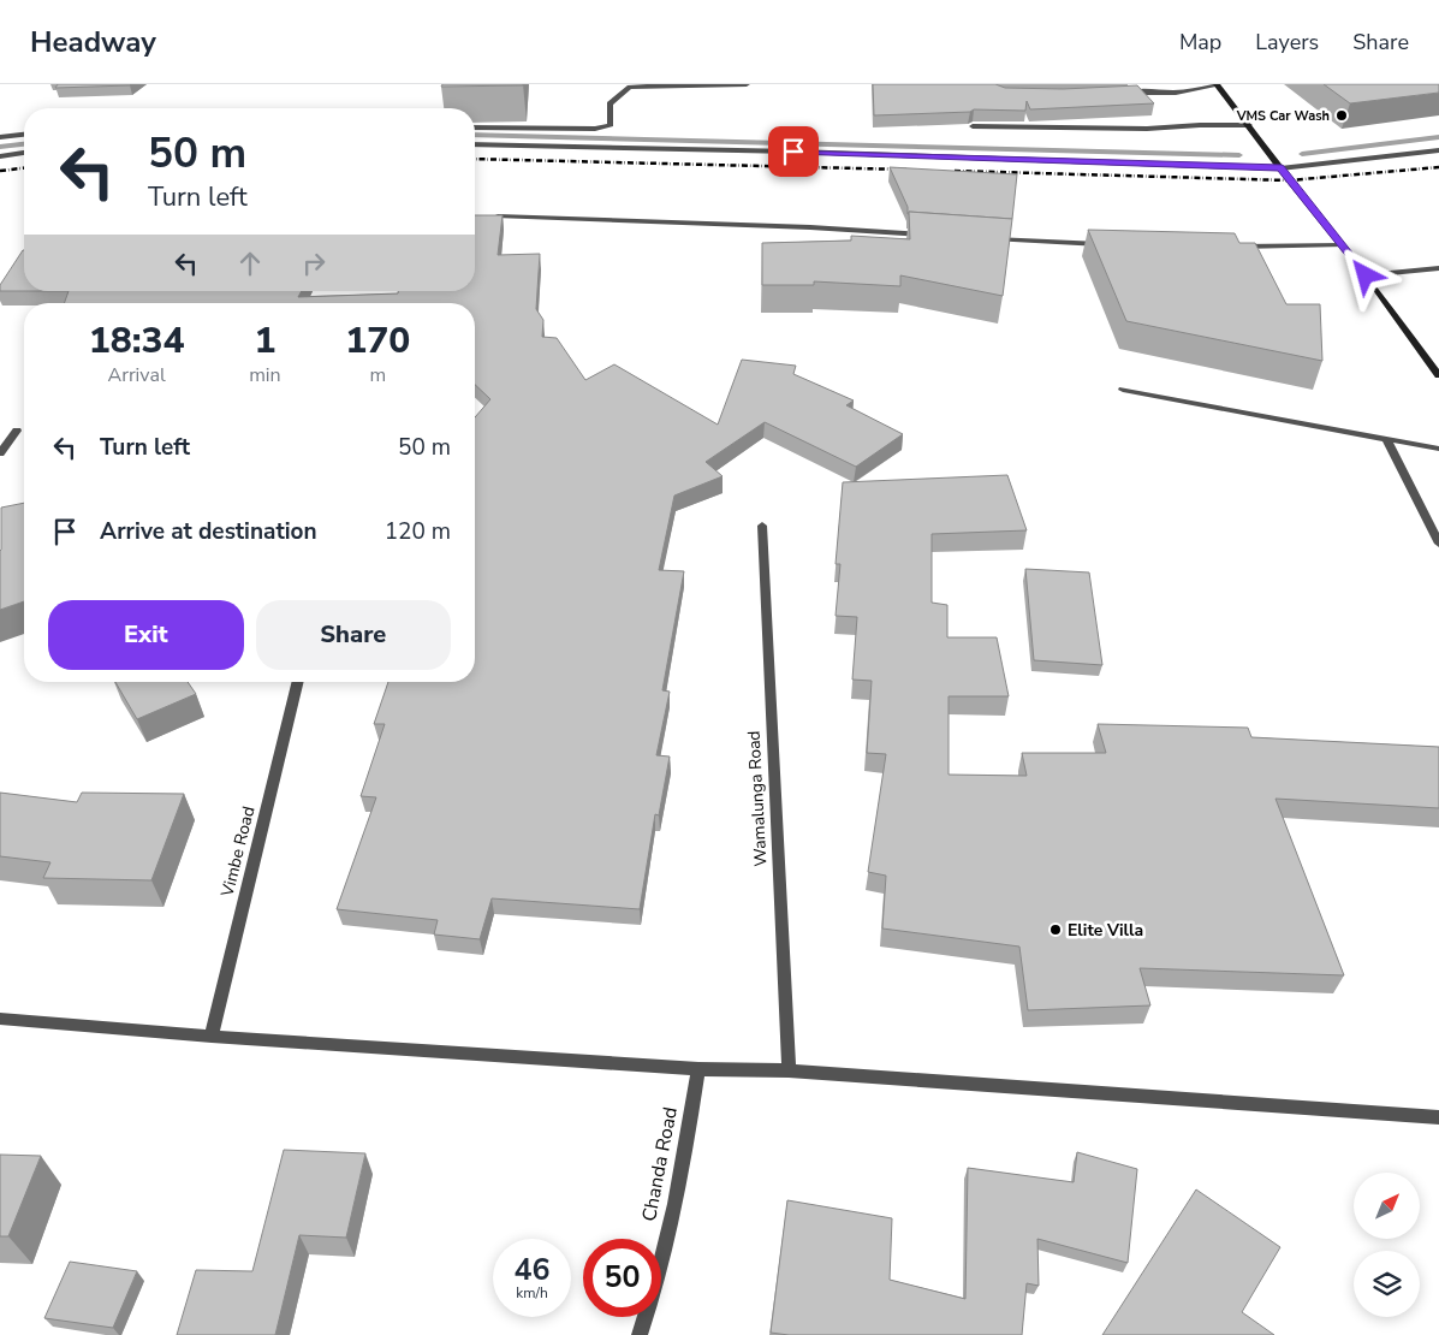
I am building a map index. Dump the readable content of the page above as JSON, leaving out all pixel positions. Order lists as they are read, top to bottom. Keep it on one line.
{"streets":{"street":["Wamalunga Road","Vimbe Road","Chanda Road"]},"places":["VMS Car Wash","Elite Villa"],"north":"top right","page":{"header":"Headway","nav":["Map","Layers","Share"],"turn":["50 m","Turn left"],"eta":["18:34","Arrival","1","min","170","m"],"list":[{"name":"Turn left","value":"50 m"},{"name":"Arrive at destination","value":"120 m"}],"buttons":["Exit","Share"],"speed":"46 km/h","limit":"50"}}
